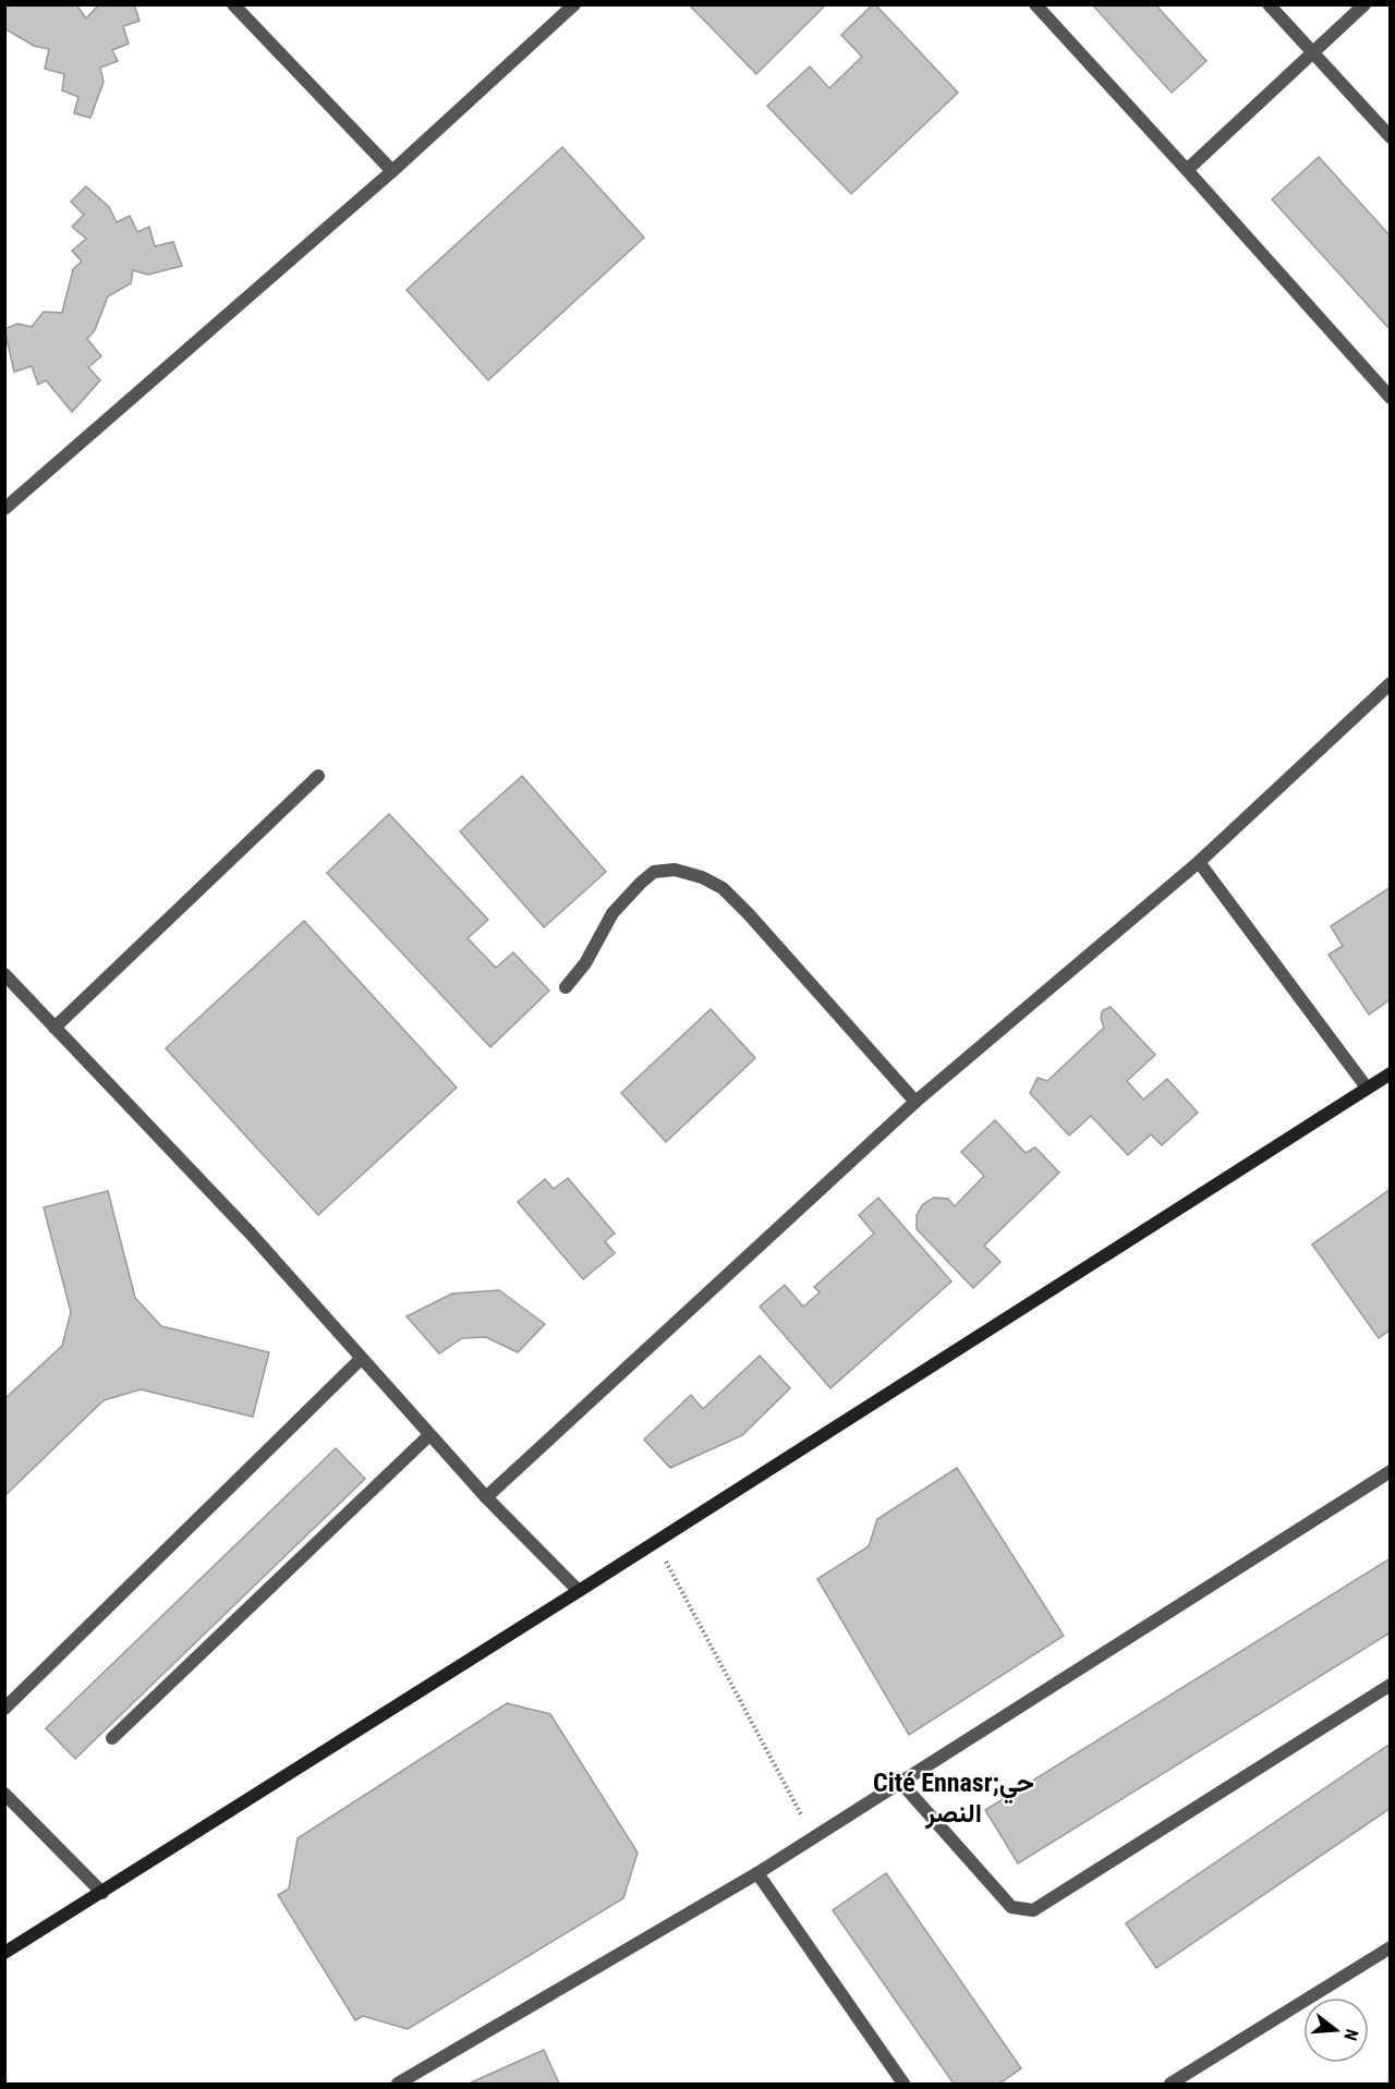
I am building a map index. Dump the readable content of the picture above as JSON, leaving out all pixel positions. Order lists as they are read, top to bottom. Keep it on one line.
{"districts":["Cité Ennasr;حي النصر"],"north":"right"}
